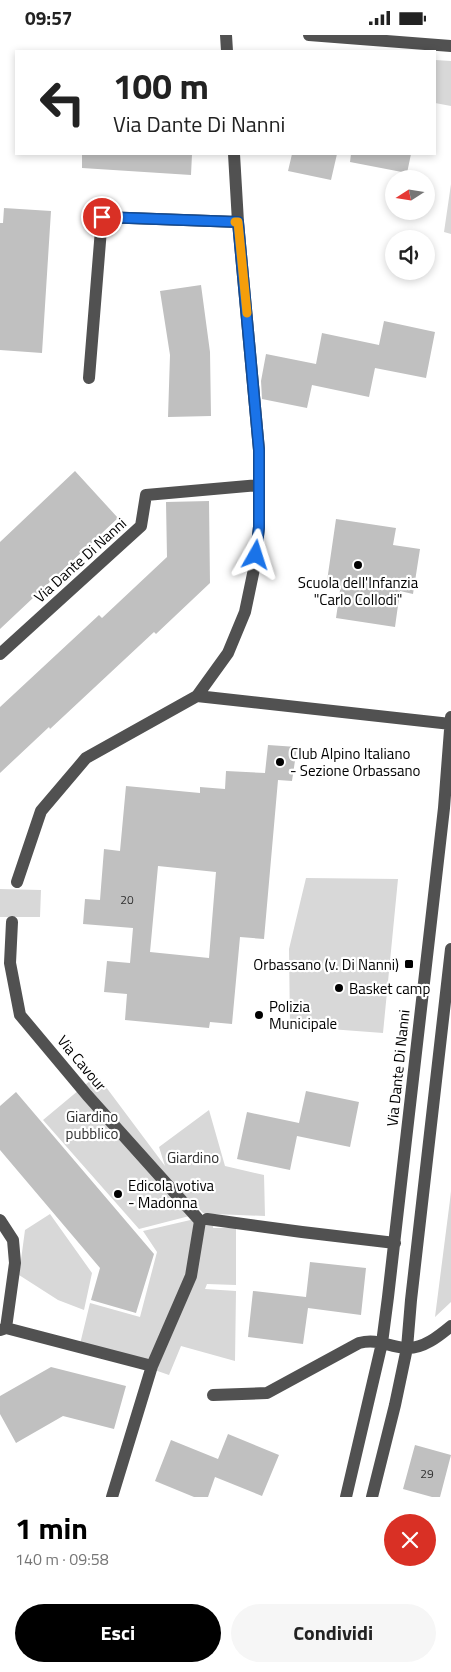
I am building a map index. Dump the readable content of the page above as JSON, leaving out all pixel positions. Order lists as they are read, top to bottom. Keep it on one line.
{"streets":{"street":["Via Dante Di Nanni","Via Cavour"]},"parks":["Giardino pubblico","Giardino"],"places":{"other":["Scuola dell'Infanzia \"Carlo Collodi\"","Club Alpino Italiano - Sezione Orbassano","Basket camp","Polizia Municipale","Edicola votiva - Madonna"],"transit":["Orbassano (v. Di Nanni)"]},"house_numbers":["20","29"],"north":"left","page":{"status":"09:57","turn":["100 m","Via Dante Di Nanni"],"heading":["1 min","140 m · 09:58"],"buttons":["Esci","Condividi"]}}
